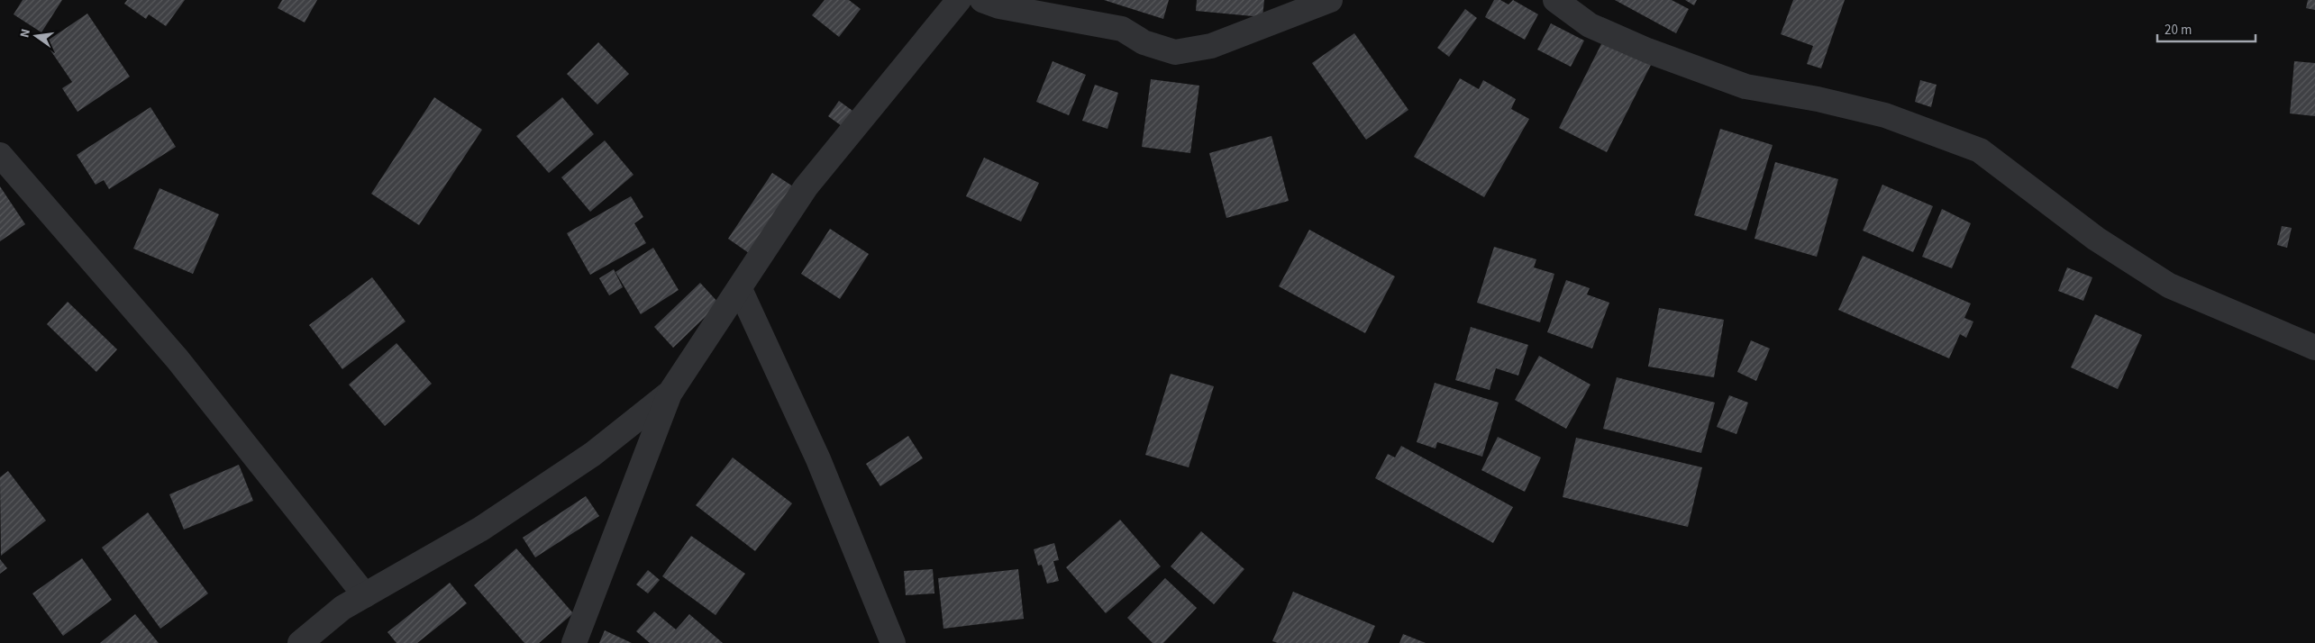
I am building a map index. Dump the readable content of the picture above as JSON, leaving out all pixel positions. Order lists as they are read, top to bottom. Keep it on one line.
{"scale_bar":"20 m","north":"left"}
